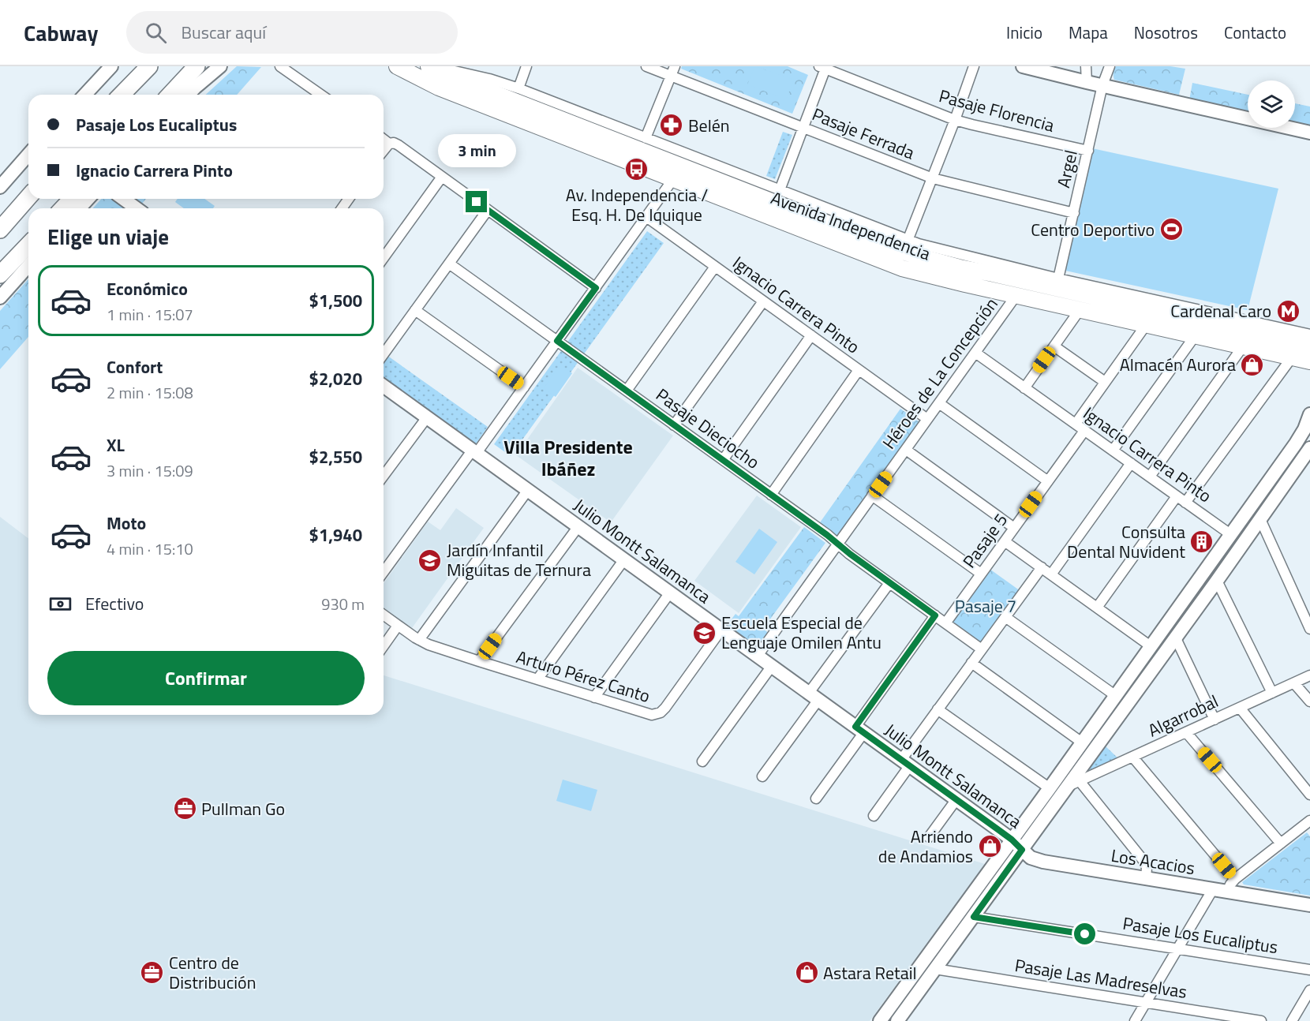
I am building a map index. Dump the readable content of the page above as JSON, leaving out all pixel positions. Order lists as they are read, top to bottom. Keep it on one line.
{"streets":{"main road":["Avenida Independencia","Julio Montt Salamanca","Los Acacios"],"street":["Pasaje Florencia","Pasaje Ferrada","Argel","Ignacio Carrera Pinto","Héroes de La Concepción","Pasaje Dieciocho","Pasaje 5","Arturo Pérez Canto","Algarrobal","Pasaje Los Eucaliptus","Pasaje Las Madreselvas"]},"crossings":[["Pasaje Florencia","Argel"],["Pasaje Ferrada","Argel"],["Argel","Avenida Independencia"],["Avenida Independencia","Héroes de La Concepción"],["Ignacio Carrera Pinto","Héroes de La Concepción"],["Ignacio Carrera Pinto","Pasaje 5"],["Héroes de La Concepción","Pasaje Dieciocho"],["Héroes de La Concepción","Julio Montt Salamanca"],["Pasaje Dieciocho","Pasaje 5"],["Julio Montt Salamanca","Arturo Pérez Canto"],["Julio Montt Salamanca","Los Acacios"]],"districts":["Villa Presidente Ibáñez"],"parks":["Pasaje 7"],"places":{"pharmacy":["Belén"],"bus stop":["Av. Independencia / Esq. H. De Iquique"],"sports":["Centro Deportivo"],"metro station":["Cardenal Caro"],"shop":["Almacén Aurora","Arriendo de Andamios","Astara Retail"],"building":["Consulta Dental Nuvident"],"school or university":["Jardín Infantil Miguitas de Ternura","Escuela Especial de Lenguaje Omilen Antu"],"office":["Pullman Go","Centro de Distribución"]},"page":{"header":"Cabway","search":"Buscar aquí","nav":["Inicio","Mapa","Nosotros","Contacto"],"banner":["Pasaje Los Eucaliptus","Ignacio Carrera Pinto"],"bubble":"3 min","heading":"Elige un viaje","list":[{"name":"Económico","note":"1 min · 15:07","value":"$1,500"},{"name":"Confort","note":"2 min · 15:08","value":"$2,020"},{"name":"XL","note":"3 min · 15:09","value":"$2,550"},{"name":"Moto","note":"4 min · 15:10","value":"$1,940"}],"pay":["Efectivo","930 m"],"buttons":"Confirmar"}}
